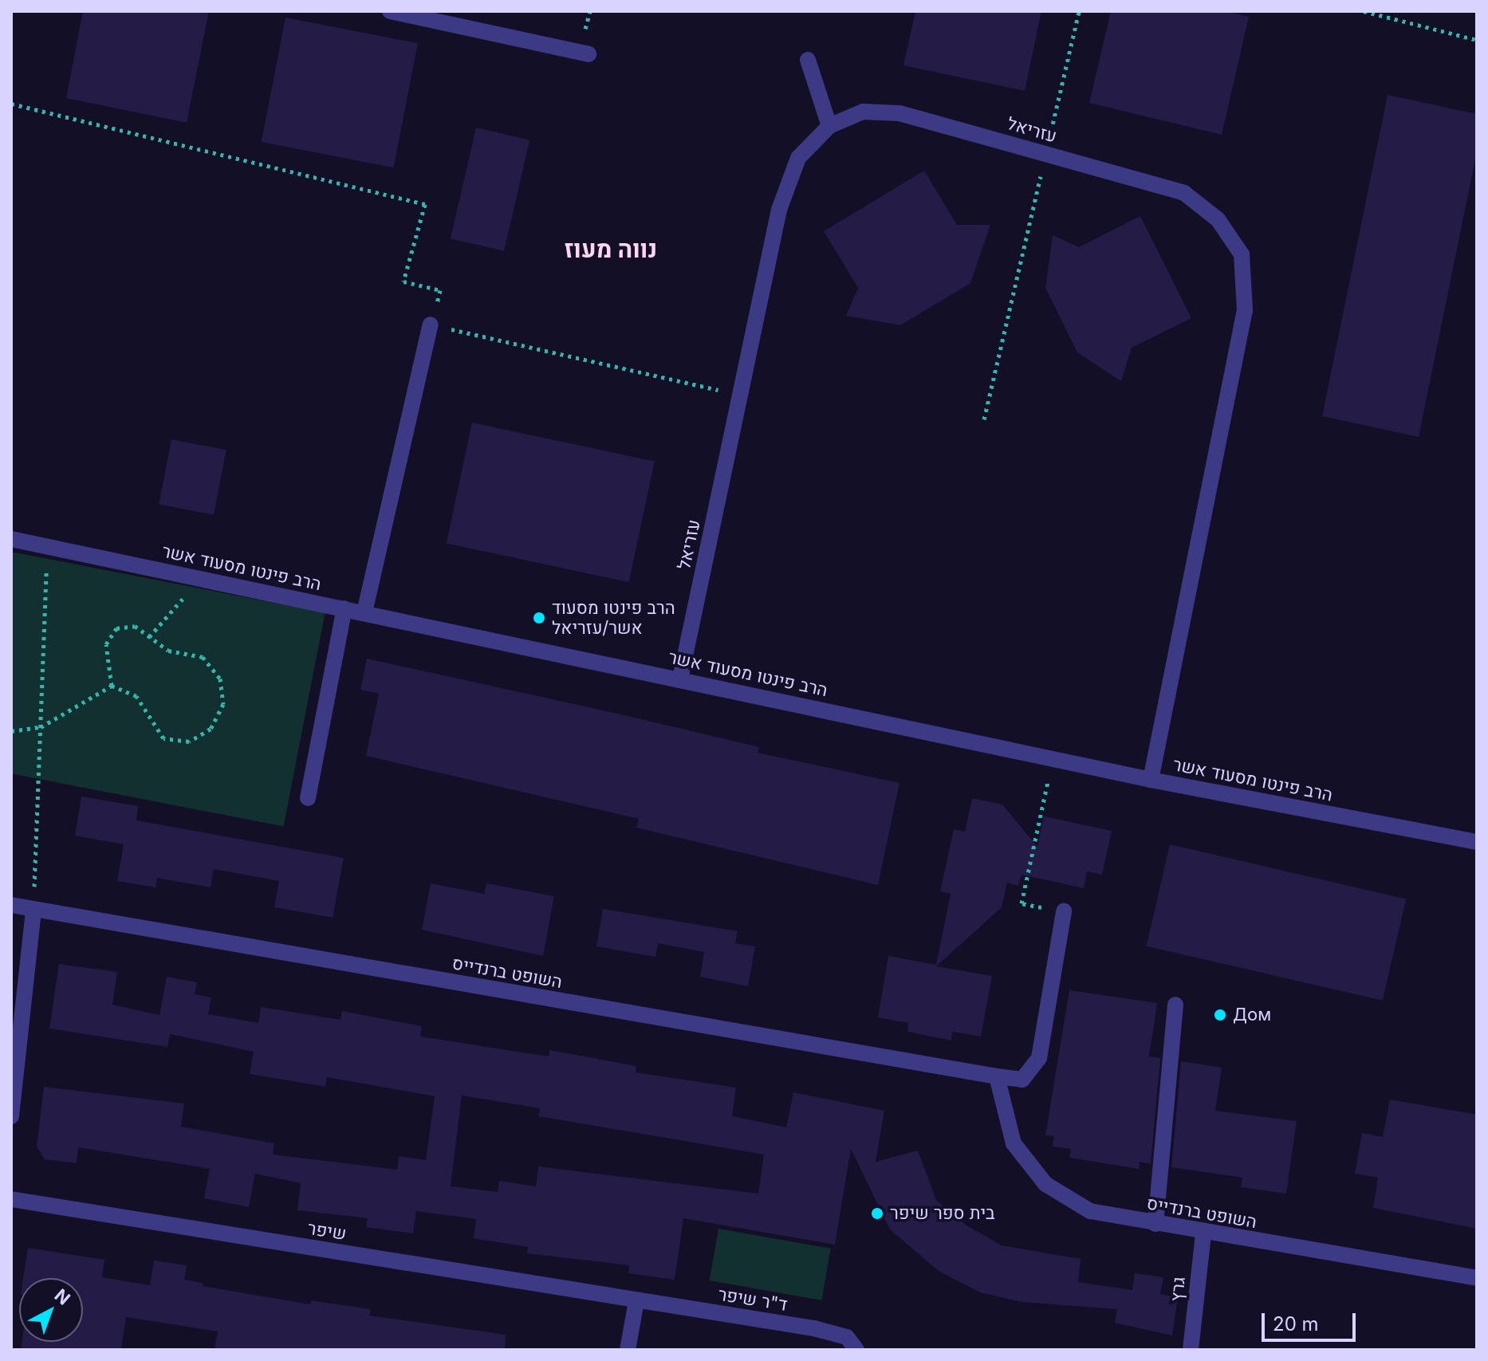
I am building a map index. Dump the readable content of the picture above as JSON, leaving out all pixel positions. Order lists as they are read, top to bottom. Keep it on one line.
{"streets":{"street":["עזריאל","הרב פינטו מסעוד אשר","השופט ברנדייס","שיפר","גרץ","ד\"ר שיפר"]},"crossings":[["עזריאל","הרב פינטו מסעוד אשר"],["השופט ברנדייס","גרץ"],["שיפר","ד\"ר שיפר"]],"districts":["נווה מעוז"],"places":["הרב פינטו מסעוד אשר/עזריאל","Дом","בית ספר שיפר"],"scale_bar":"20 m","north":"top right"}
